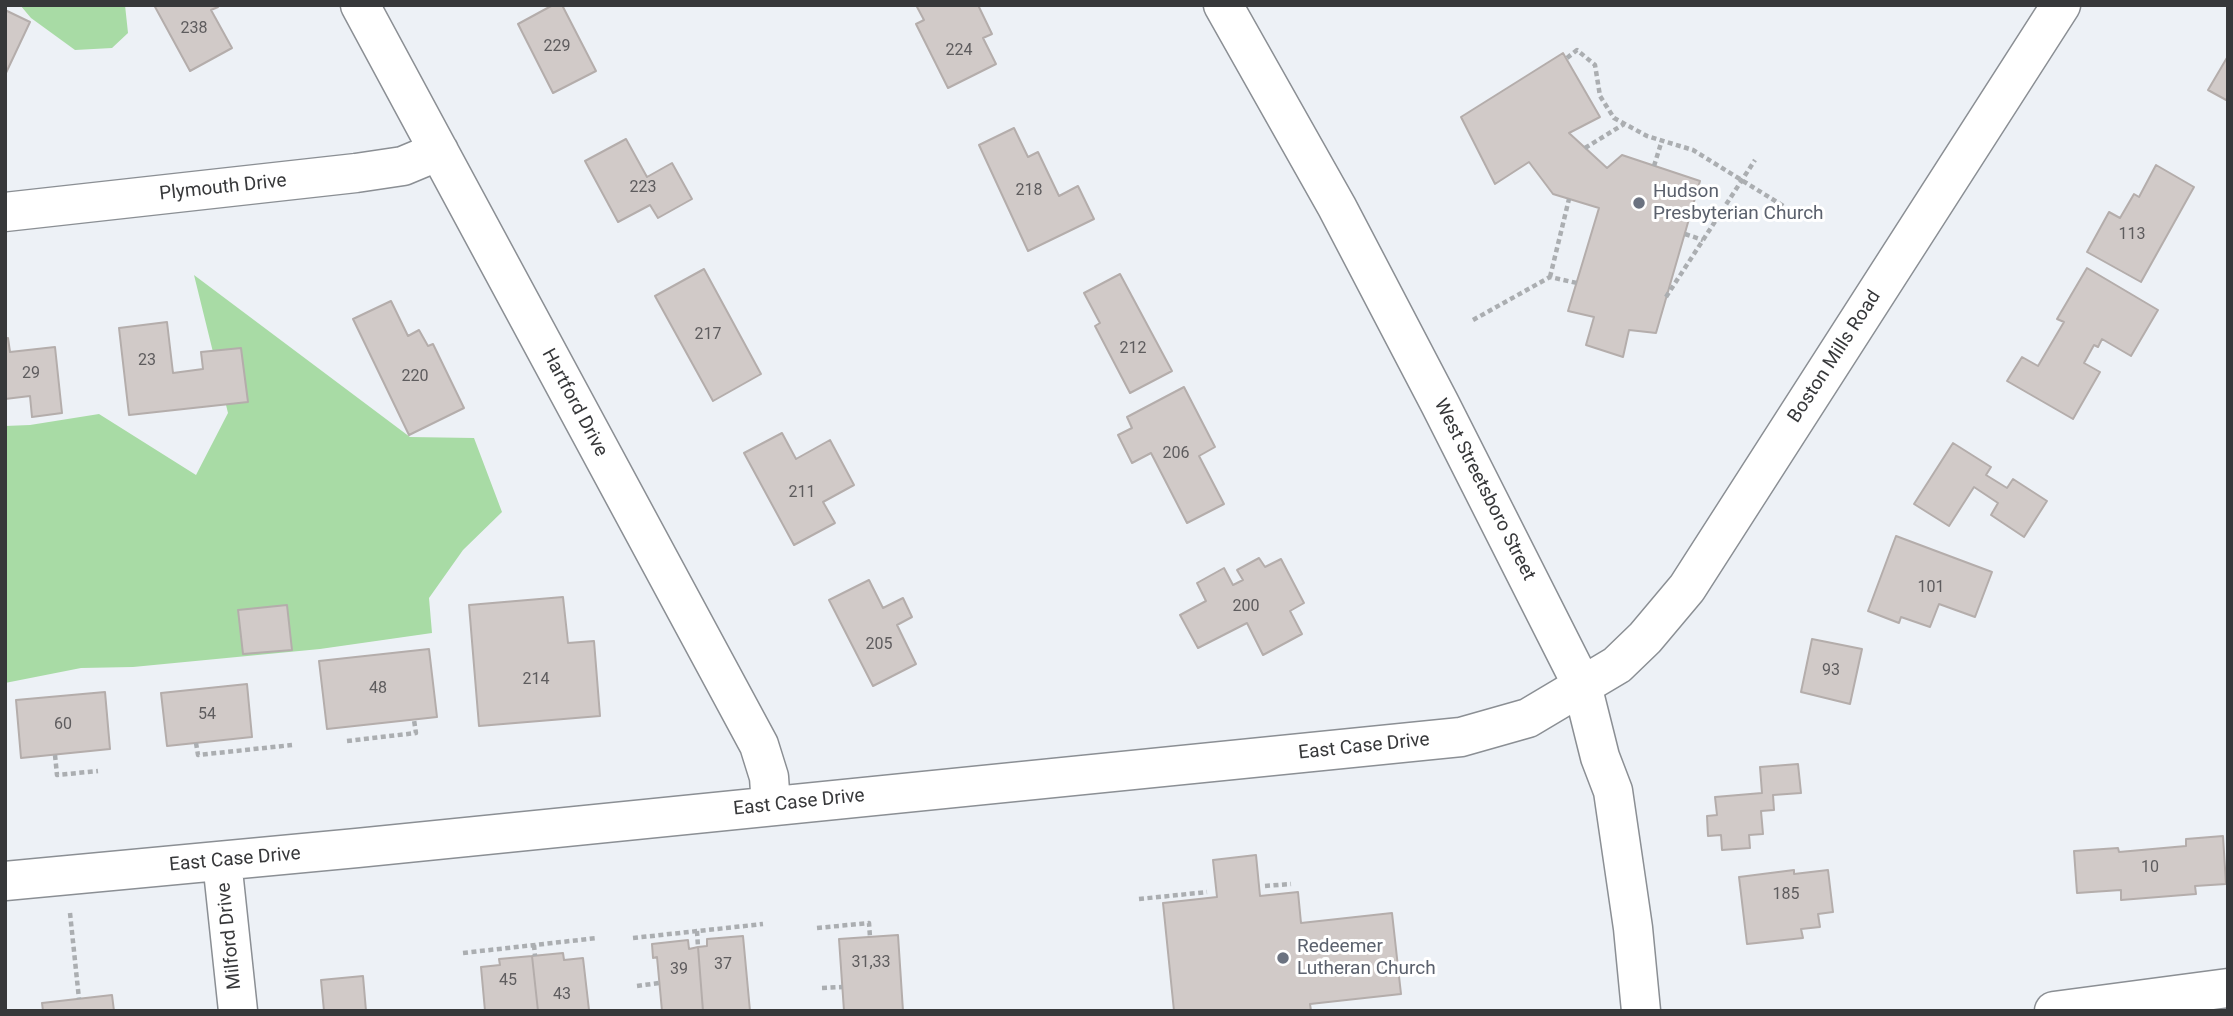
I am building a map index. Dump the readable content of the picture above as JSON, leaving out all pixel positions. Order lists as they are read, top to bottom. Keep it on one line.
{"streets":{"street":["Plymouth Drive","Boston Mills Road","Hartford Drive","West Streetsboro Street","East Case Drive","Milford Drive"]},"crossings":[["Plymouth Drive","Hartford Drive"],["Boston Mills Road","West Streetsboro Street"],["Boston Mills Road","East Case Drive"],["Hartford Drive","East Case Drive"],["West Streetsboro Street","East Case Drive"],["East Case Drive","Milford Drive"]],"places":["Hudson Presbyterian Church","Redeemer Lutheran Church"],"house_numbers":["238","229","224","223","218","113","217","212","23","29","220","206","211","101","200","205","93","214","48","54","60","10","185","31,33","37","39","45","43"]}
